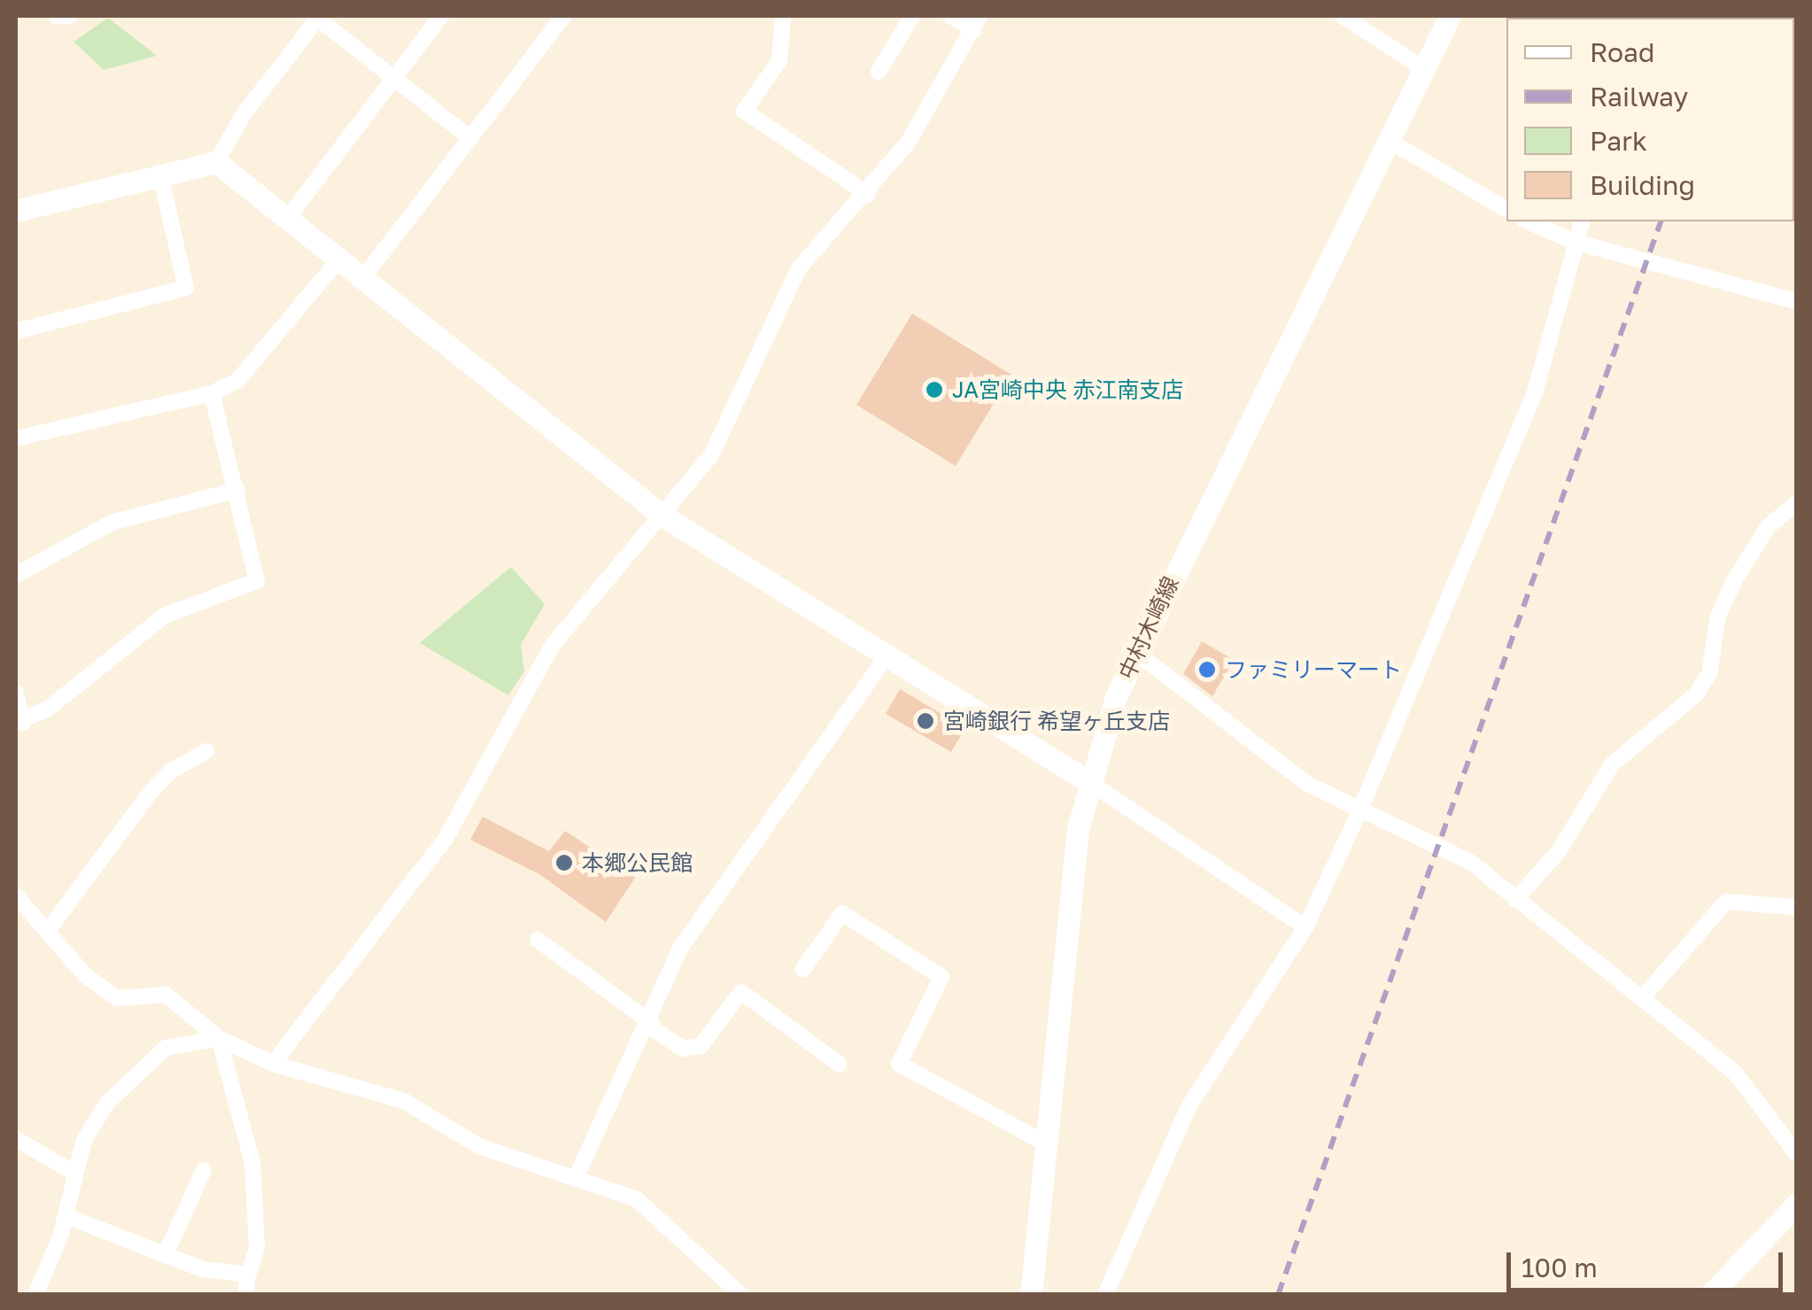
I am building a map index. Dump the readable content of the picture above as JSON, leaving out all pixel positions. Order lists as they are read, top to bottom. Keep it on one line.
{"streets":{"street":["中村木崎線"]},"places":["JA宮崎中央 赤江南支店","ファミリーマート","宮崎銀行 希望ヶ丘支店","本郷公民館"],"legend":["Road","Railway","Park","Building"],"scale_bar":"100 m"}
